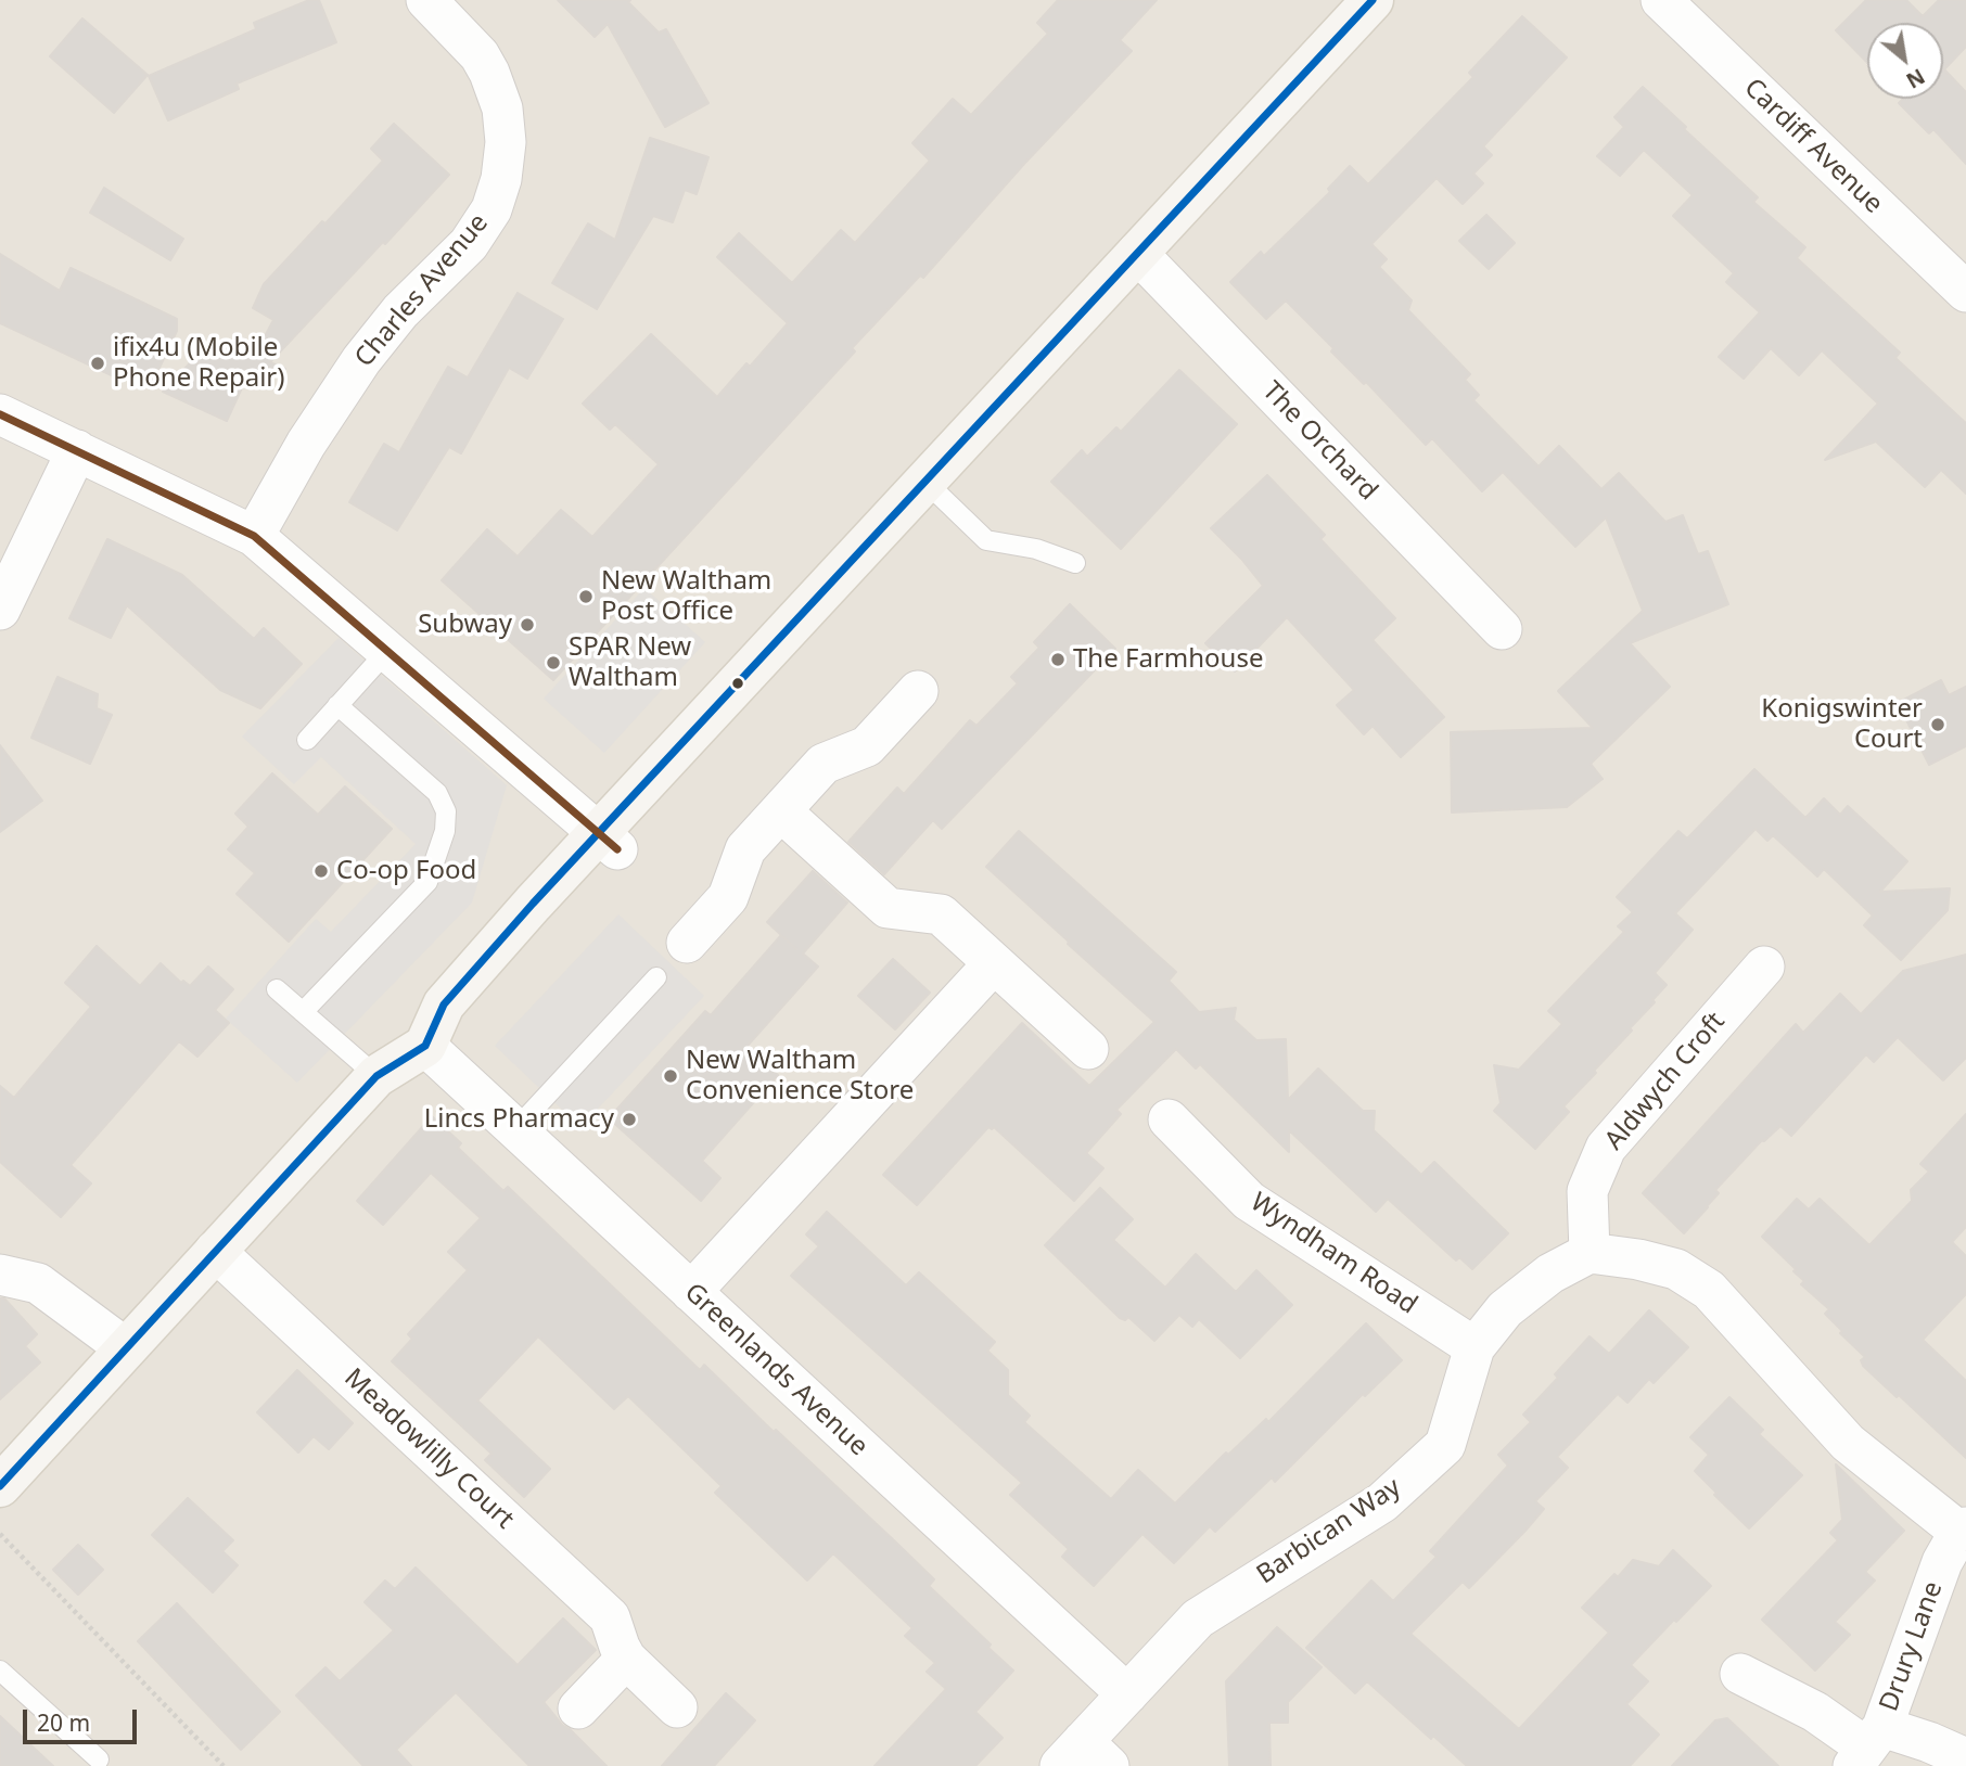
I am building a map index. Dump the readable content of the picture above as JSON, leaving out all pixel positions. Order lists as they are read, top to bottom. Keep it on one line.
{"streets":{"street":["Cardiff Avenue","Charles Avenue","The Orchard","Aldwych Croft","Wyndham Road","Greenlands Avenue","Meadowlilly Court","Barbican Way","Drury Lane"]},"crossings":[["Aldwych Croft","Barbican Way"],["Wyndham Road","Barbican Way"],["Greenlands Avenue","Barbican Way"]],"places":["ifix4u (Mobile Phone Repair)","New Waltham Post Office","Subway","The Farmhouse","SPAR New Waltham","Konigswinter Court","Co-op Food","New Waltham Convenience Store","Lincs Pharmacy"],"scale_bar":"20 m","north":"bottom right"}
